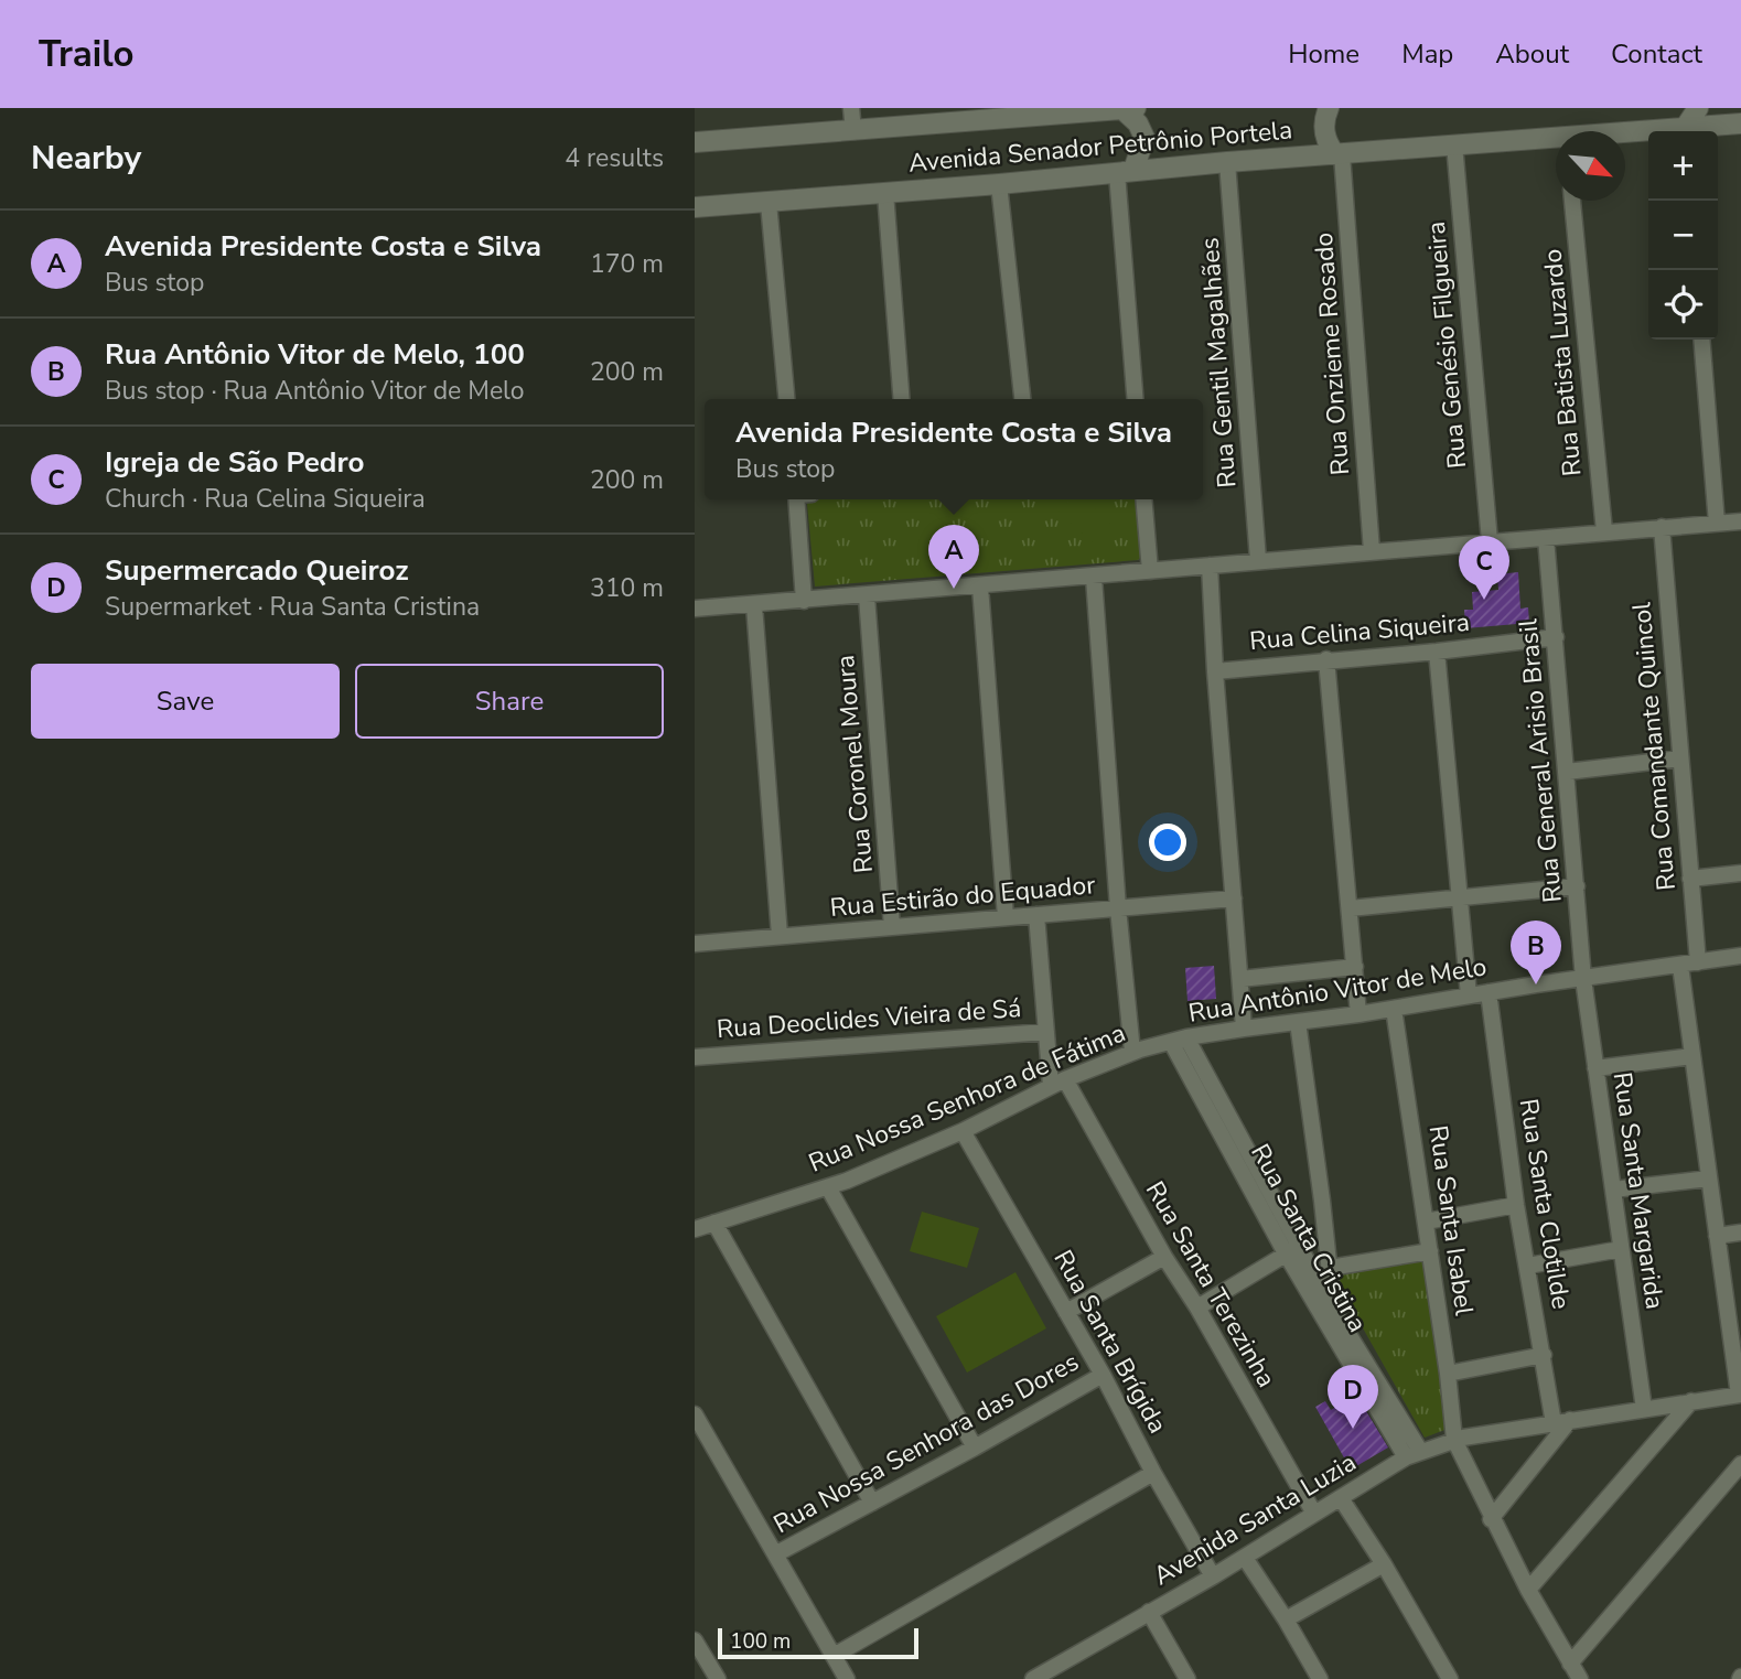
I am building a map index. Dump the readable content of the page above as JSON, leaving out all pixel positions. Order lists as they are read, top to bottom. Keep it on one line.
{"streets":{"street":["Avenida Senador Petrônio Portela","Rua Genésio Filgueira","Rua Onzieme Rosado","Rua Gentil Magalhães","Rua Batista Luzardo","Rua Celina Siqueira","Rua Comandante Quincol","Rua General Arisio Brasil","Rua Coronel Moura","Rua Estirão do Equador","Rua Antônio Vitor de Melo","Rua Deoclides Vieira de Sá","Rua Nossa Senhora de Fátima","Rua Santa Margarida","Rua Santa Clotilde","Rua Santa Isabel","Rua Santa Cristina","Rua Santa Terezinha","Rua Santa Brígida","Rua Nossa Senhora das Dores","Avenida Santa Luzia"]},"crossings":[["Avenida Senador Petrônio Portela","Rua Genésio Filgueira"],["Avenida Senador Petrônio Portela","Rua Onzieme Rosado"],["Avenida Senador Petrônio Portela","Rua Gentil Magalhães"],["Rua Celina Siqueira","Rua General Arisio Brasil"],["Rua Comandante Quincol","Rua Antônio Vitor de Melo"],["Rua General Arisio Brasil","Rua Antônio Vitor de Melo"],["Rua General Arisio Brasil","Rua Santa Margarida"],["Rua Coronel Moura","Rua Estirão do Equador"],["Rua Antônio Vitor de Melo","Rua Nossa Senhora de Fátima"],["Rua Antônio Vitor de Melo","Rua Santa Margarida"],["Rua Antônio Vitor de Melo","Rua Santa Clotilde"],["Rua Antônio Vitor de Melo","Rua Santa Isabel"],["Rua Antônio Vitor de Melo","Rua Santa Cristina"],["Rua Nossa Senhora de Fátima","Rua Santa Cristina"],["Rua Nossa Senhora de Fátima","Rua Santa Terezinha"],["Rua Nossa Senhora de Fátima","Rua Santa Brígida"],["Rua Santa Margarida","Avenida Santa Luzia"],["Rua Santa Clotilde","Avenida Santa Luzia"],["Rua Santa Isabel","Avenida Santa Luzia"],["Rua Santa Cristina","Avenida Santa Luzia"],["Rua Santa Terezinha","Avenida Santa Luzia"],["Rua Santa Brígida","Rua Nossa Senhora das Dores"],["Rua Santa Brígida","Avenida Santa Luzia"]],"scale_bar":"100 m","north":"bottom right","page":{"header":"Trailo","nav":["Home","Map","About","Contact"],"heading":["Nearby","4 results"],"map_buttons":["+","−"],"list":[{"mark":"A","name":"Avenida Presidente Costa e Silva","note":"Bus stop","value":"170 m"},{"mark":"B","name":"Rua Antônio Vitor de Melo, 100","note":"Bus stop · Rua Antônio Vitor de Melo","value":"200 m"},{"mark":"C","name":"Igreja de São Pedro","note":"Church · Rua Celina Siqueira","value":"200 m"},{"mark":"D","name":"Supermercado Queiroz","note":"Supermarket · Rua Santa Cristina","value":"310 m"}],"popup":["Avenida Presidente Costa e Silva","Bus stop"],"pins":["A","C","B","D"],"buttons":["Save","Share"],"scale":"100 m"}}
